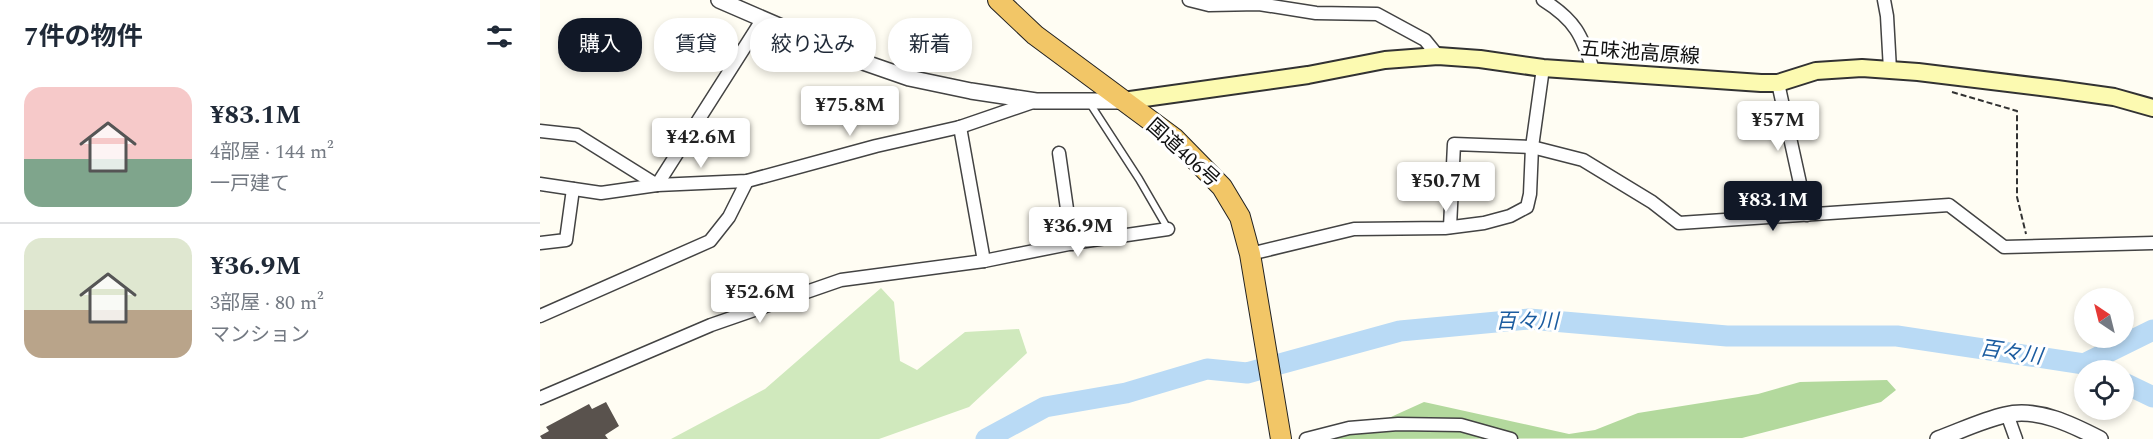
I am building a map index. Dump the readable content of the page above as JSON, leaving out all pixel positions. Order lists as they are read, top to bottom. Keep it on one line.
{"streets":{"highway":["国道406号"],"main road":["五味池高原線"]},"crossings":[["五味池高原線","国道406号"]],"water":["百々川"],"north":"top left","page":{"heading":"7件の物件","chip":["購入","賃貸","絞り込み","新着"],"list":[{"name":"¥83.1M","note":"4部屋 · 144 m² · 一戸建て"},{"name":"¥36.9M","note":"3部屋 · 80 m² · マンション"}],"price":["¥75.8M","¥57M","¥42.6M","¥50.7M","¥83.1M","¥36.9M","¥52.6M"]}}
